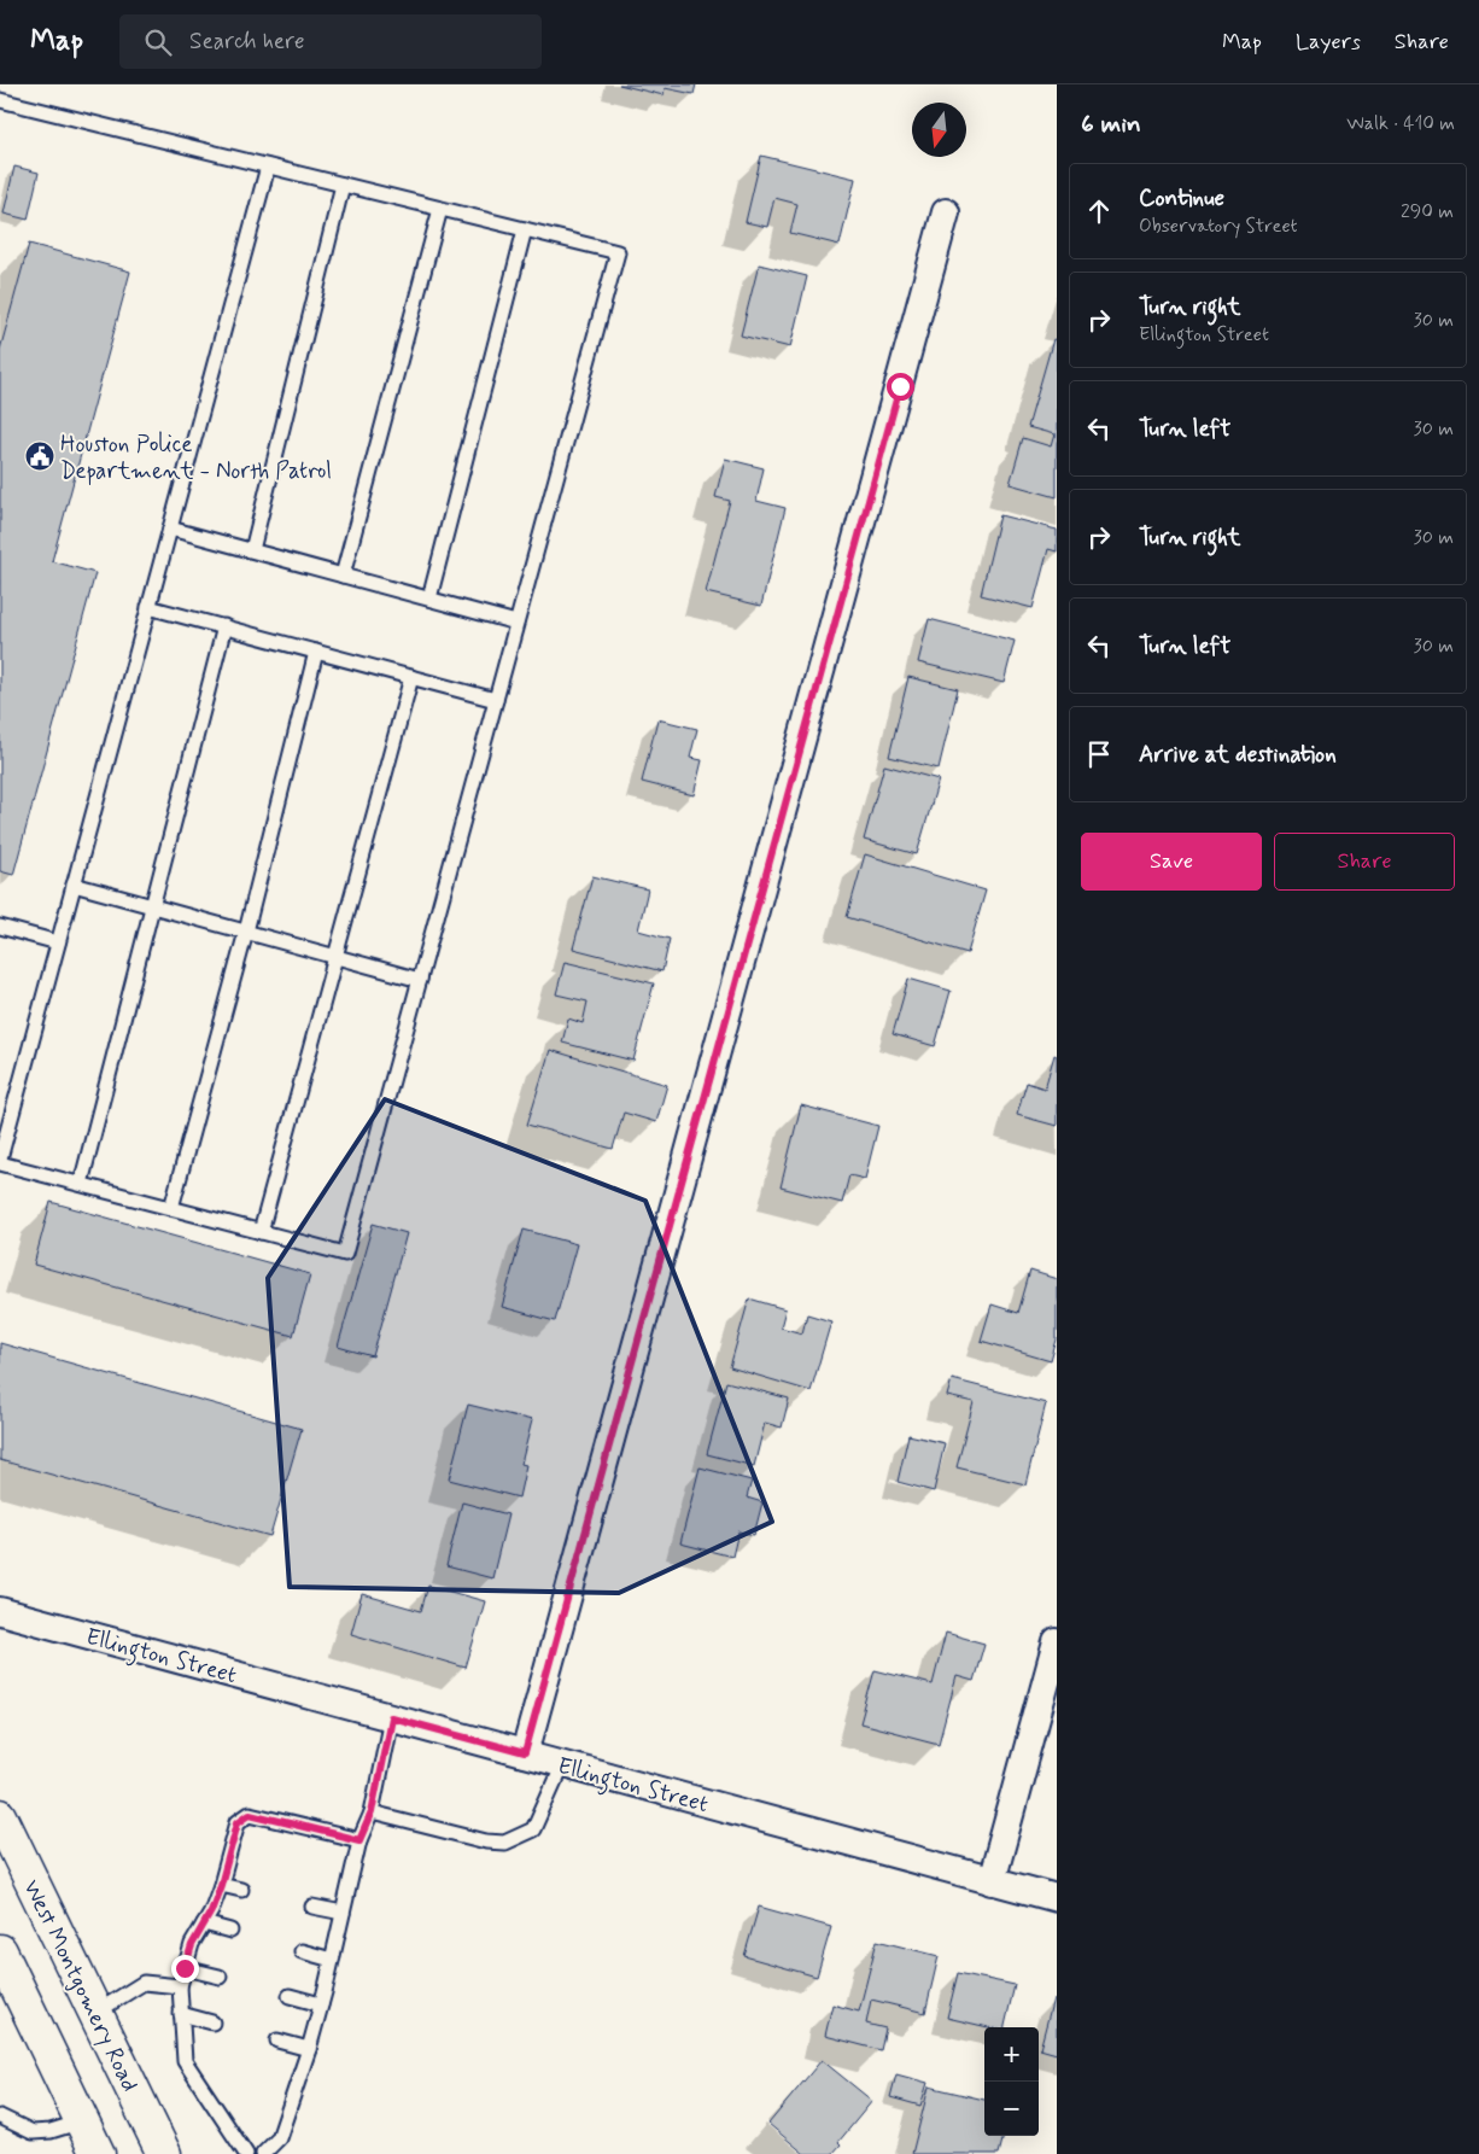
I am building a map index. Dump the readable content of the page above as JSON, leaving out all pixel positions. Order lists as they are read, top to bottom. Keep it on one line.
{"streets":{"main road":["West Montgomery Road"],"street":["Ellington Street"]},"places":{"public building":["Houston Police Department - North Patrol"]},"north":"bottom","page":{"header":"Map","search":"Search here","nav":["Map","Layers","Share"],"heading":["6 min","Walk · 410 m"],"list":[["Continue","Observatory Street","290 m"],["Turn right","Ellington Street","30 m"],["Turn left","30 m"],["Turn right","30 m"],["Turn left","30 m"],"Arrive at destination"],"buttons":["Save","Share"],"map_buttons":["+","−"]}}
